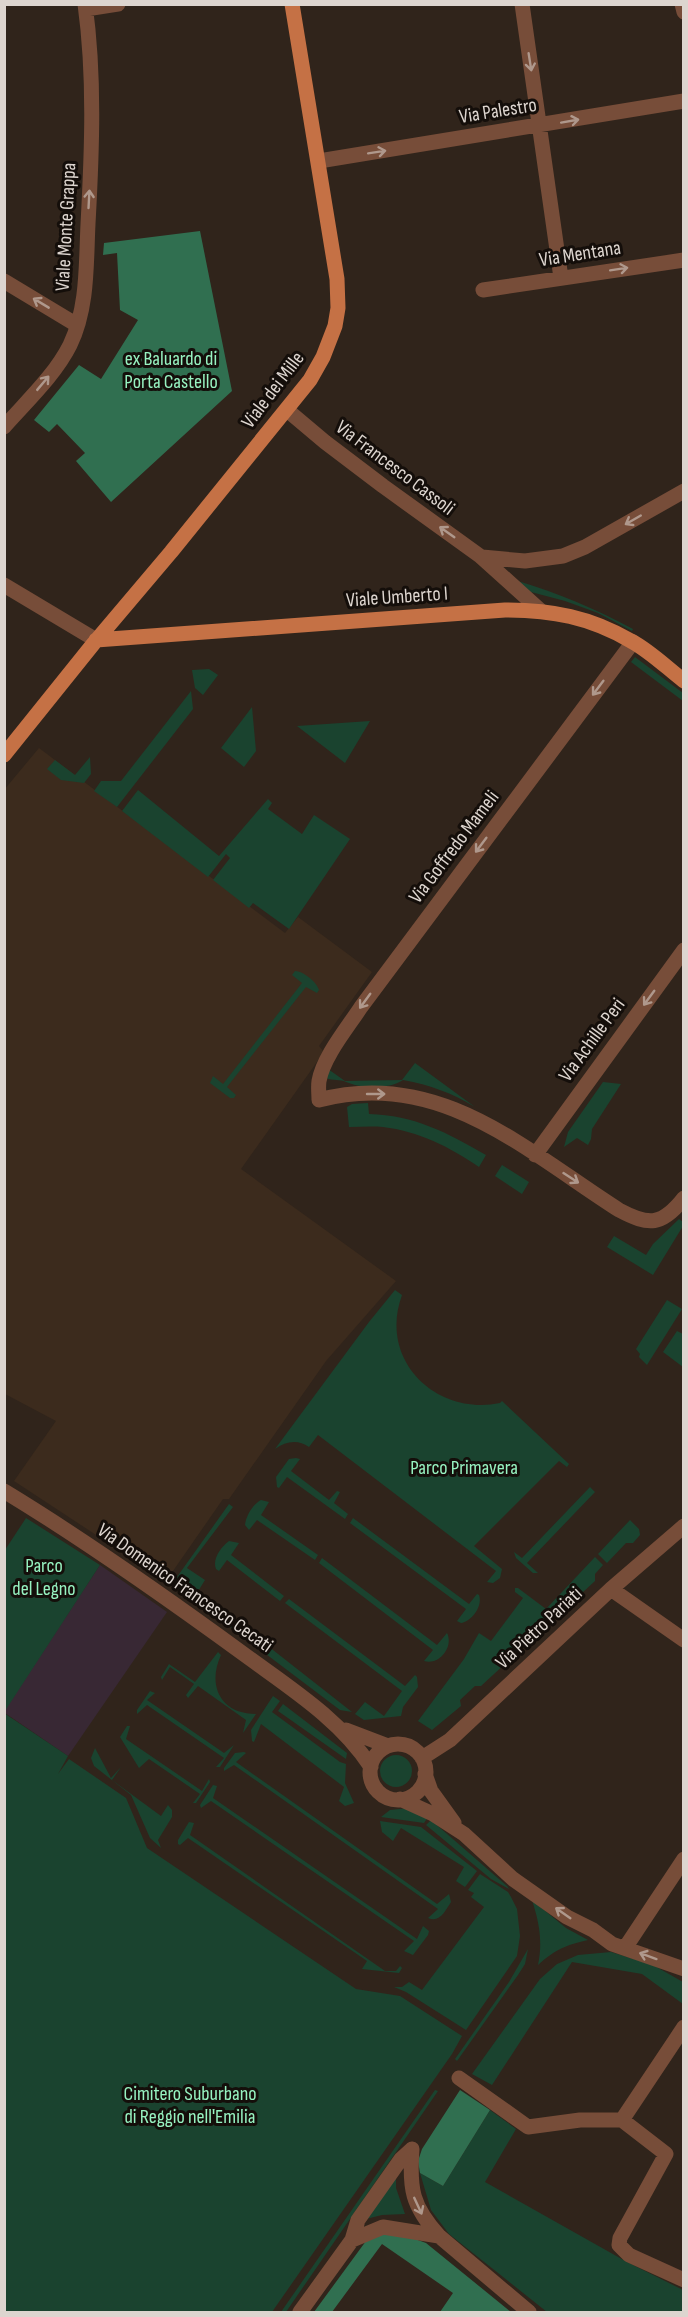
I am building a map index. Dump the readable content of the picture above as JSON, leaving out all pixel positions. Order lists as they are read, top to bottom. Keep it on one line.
{"streets":{"main road":["Viale dei Mille","Viale Umberto I"],"street":["Via Palestro","Viale Monte Grappa","Via Mentana","Via Francesco Cassoli","Via Goffredo Mameli","Via Achille Peri","Via Domenico Francesco Cecati","Via Pietro Pariati"]},"crossings":[["Via Palestro","Viale dei Mille"],["Viale dei Mille","Via Francesco Cassoli"],["Viale dei Mille","Viale Umberto I"],["Via Francesco Cassoli","Viale Umberto I"],["Viale Umberto I","Via Goffredo Mameli"],["Via Goffredo Mameli","Via Achille Peri"]],"one_way":["Via Palestro","Viale Monte Grappa","Via Mentana","Via Francesco Cassoli","Via Achille Peri"],"parks":["ex Baluardo di Porta Castello","Parco Primavera","Parco del Legno","Cimitero Suburbano di Reggio nell'Emilia"]}
